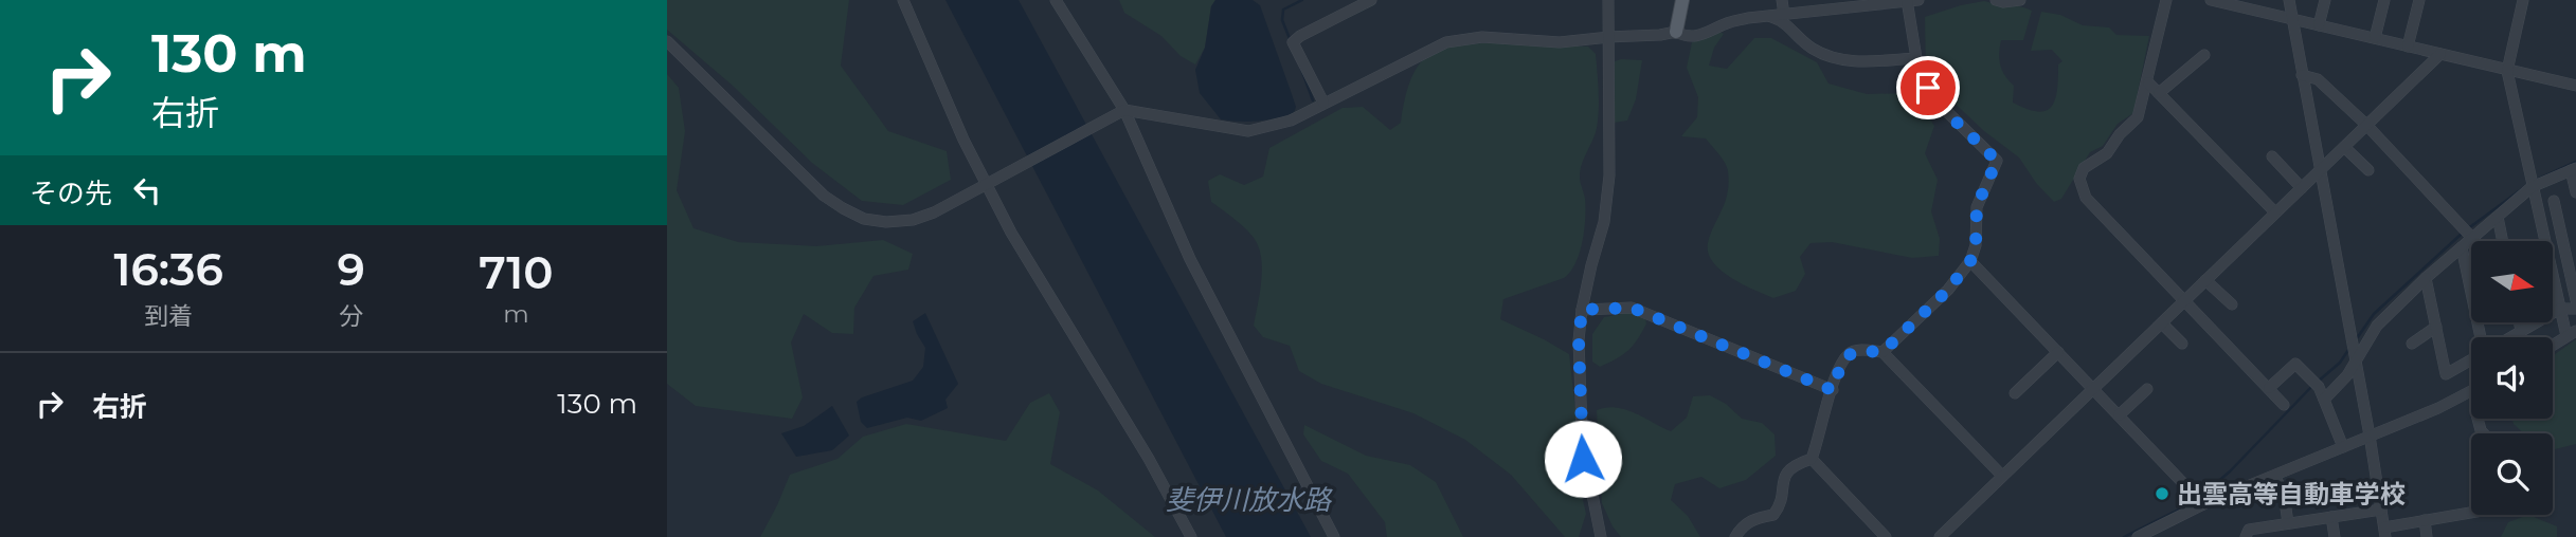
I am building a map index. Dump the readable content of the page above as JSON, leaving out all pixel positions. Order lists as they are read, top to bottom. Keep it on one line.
{"water":["斐伊川放水路"],"places":["出雲高等自動車学校"],"north":"right","page":{"turn":["130 m","右折"],"then":"その先","eta":["16:36","到着","9","分","710","m"],"list":[{"name":"右折","value":"130 m"}]}}
